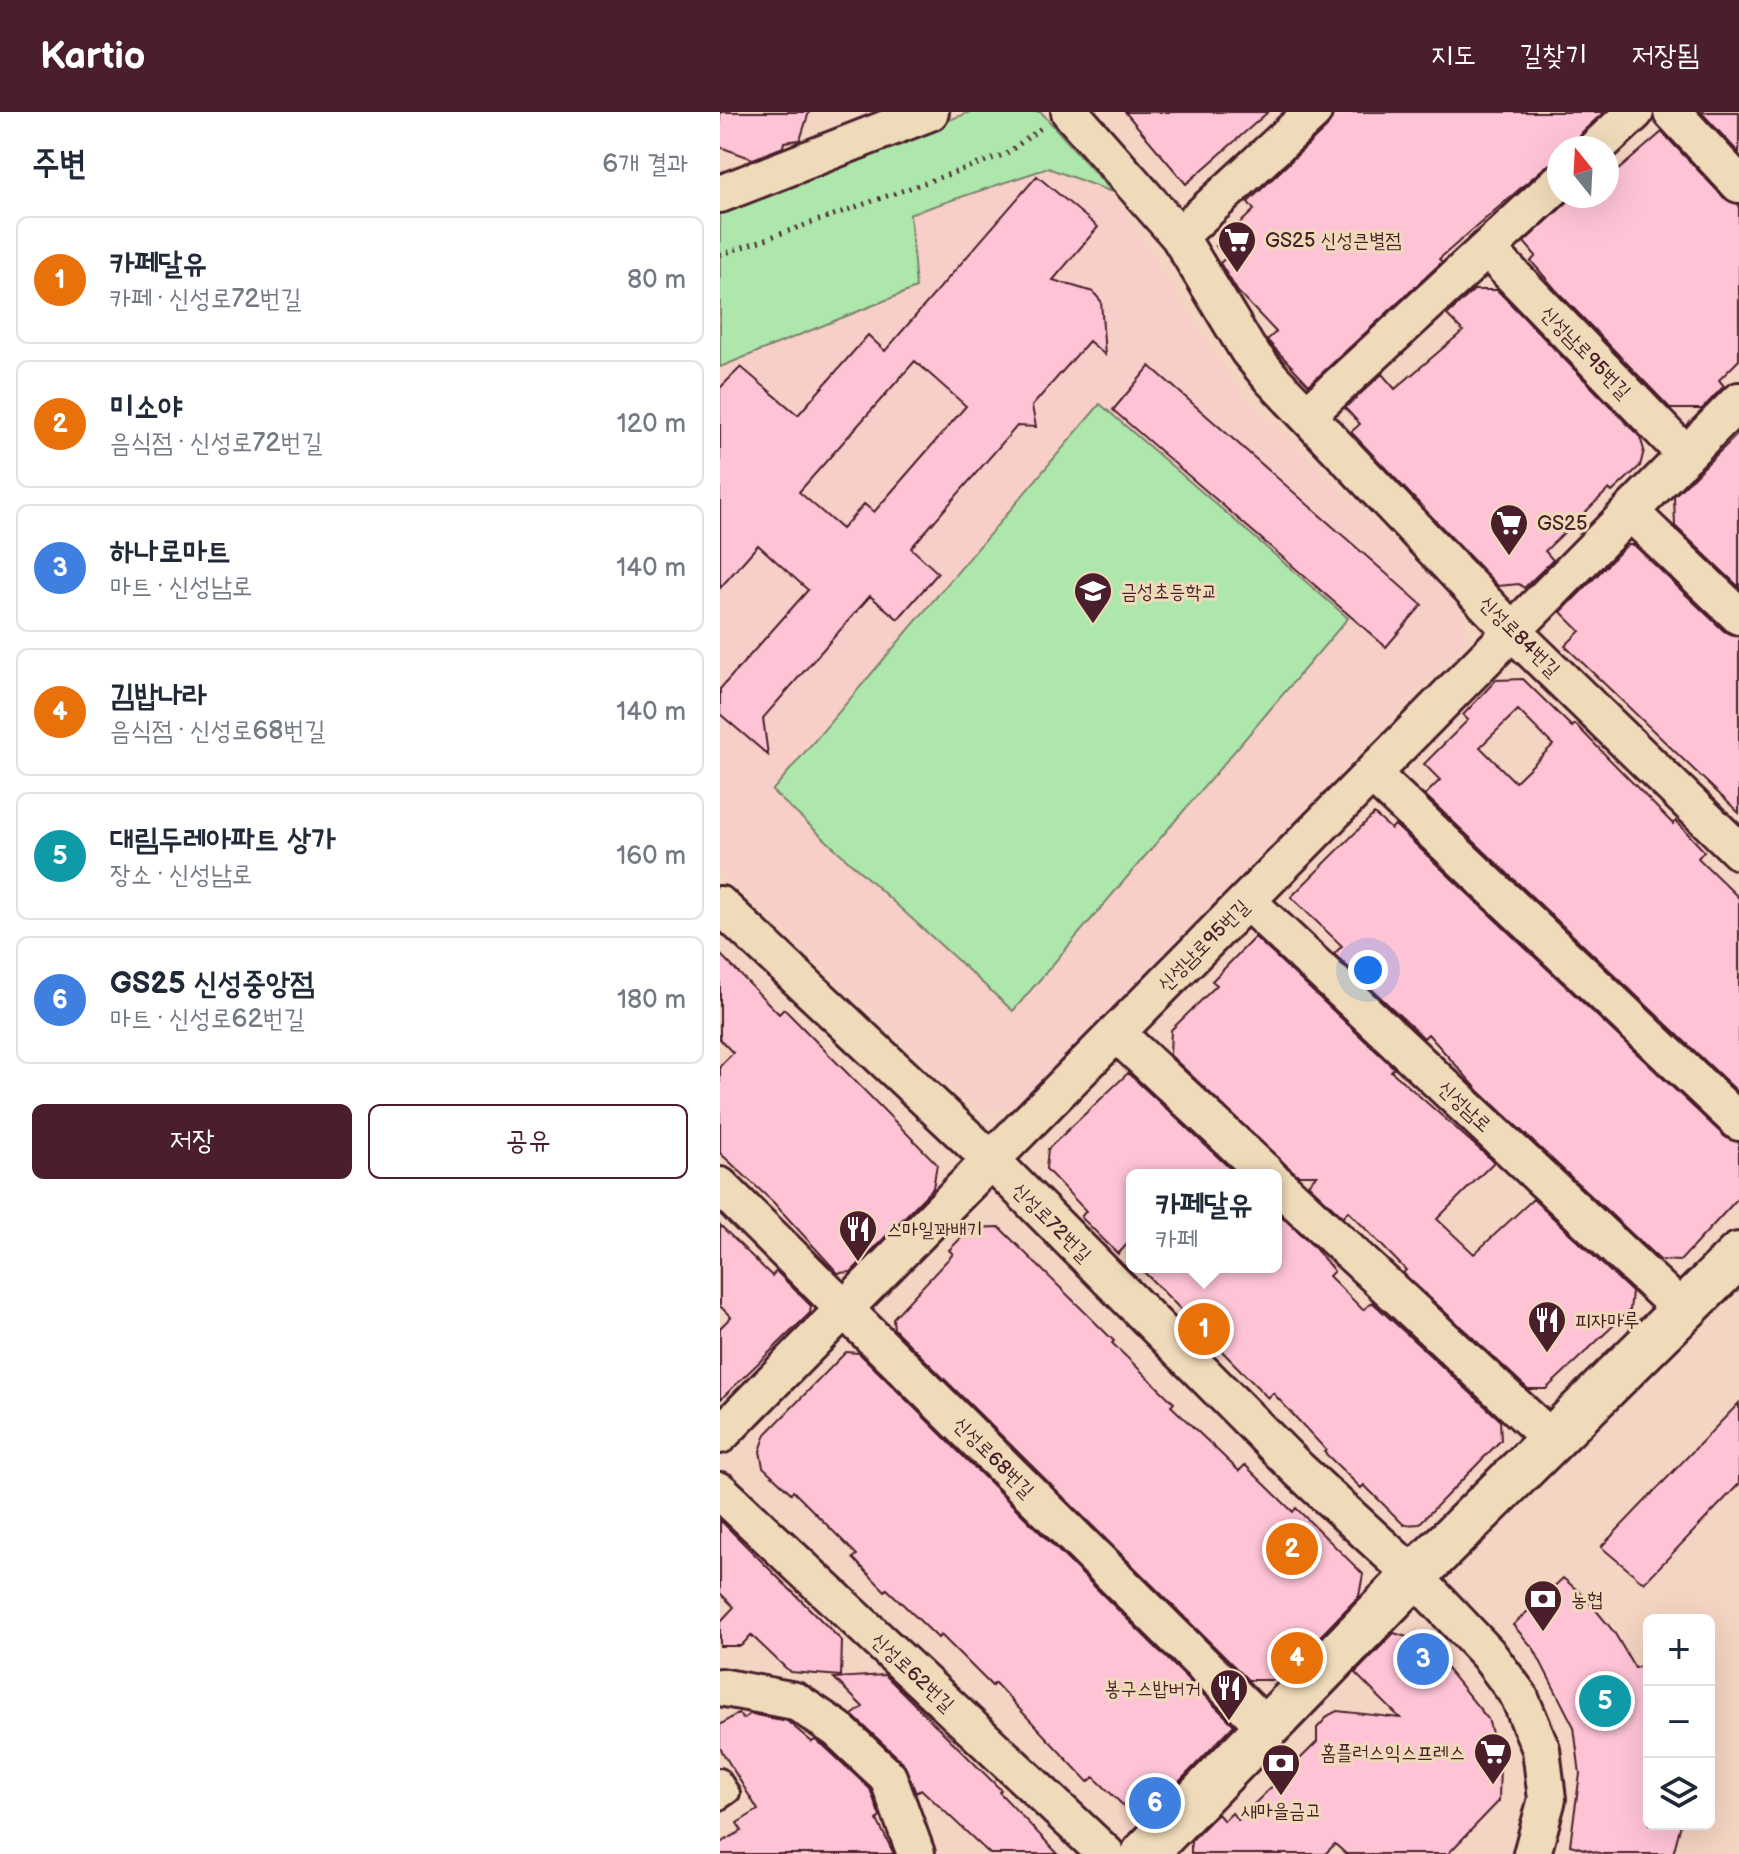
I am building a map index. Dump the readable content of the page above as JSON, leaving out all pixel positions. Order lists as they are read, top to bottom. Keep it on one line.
{"streets":{"street":["신성남로95번길","신성로84번길","신성남로","신성로72번길","신성로68번길","신성로62번길"]},"crossings":[["신성남로95번길","신성로84번길"],["신성남로95번길","신성남로"],["신성남로95번길","신성로72번길"],["신성남로95번길","신성로68번길"]],"places":{"supermarket":["GS25 신성큰별점","GS25","홈플러스익스프레스"],"school or university":["금성초등학교"],"restaurant":["스마일꽈배기","피자마루","봉구스밥버거"],"bank":["농협","새마을금고"]},"north":"top","page":{"header":"Kartio","nav":["지도","길찾기","저장됨"],"heading":["주변","6개 결과"],"list":[{"mark":"1","name":"카페달유","note":"카페 · 신성로72번길","value":"80 m"},{"mark":"2","name":"미소야","note":"음식점 · 신성로72번길","value":"120 m"},{"mark":"3","name":"하나로마트","note":"마트 · 신성남로","value":"140 m"},{"mark":"4","name":"김밥나라","note":"음식점 · 신성로68번길","value":"140 m"},{"mark":"5","name":"대림두레아파트 상가","note":"장소 · 신성남로","value":"160 m"},{"mark":"6","name":"GS25 신성중앙점","note":"마트 · 신성로62번길","value":"180 m"}],"buttons":["저장","공유"],"popup":["카페달유","카페"],"pins":["1","2","4","3","5","6"],"map_buttons":["+","−"]}}
